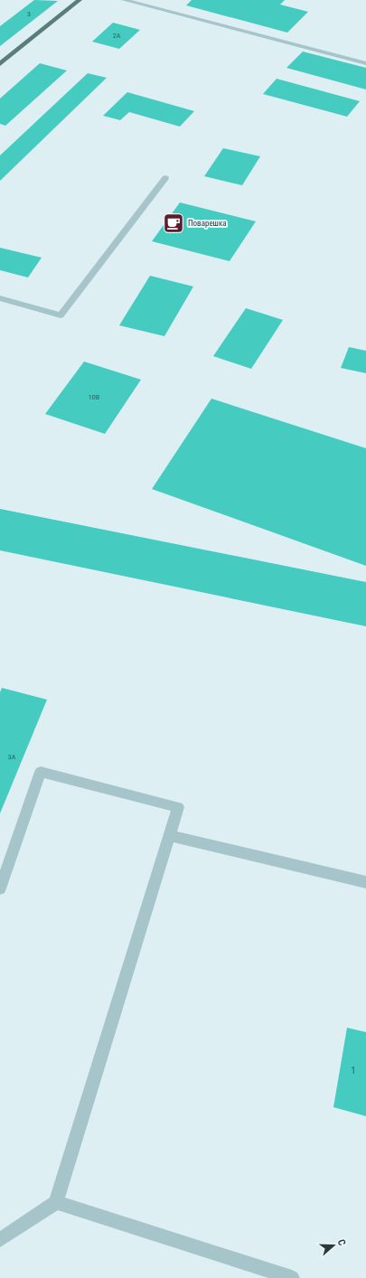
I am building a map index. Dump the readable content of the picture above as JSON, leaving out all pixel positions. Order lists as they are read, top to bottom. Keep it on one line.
{"places":{"cafe":["Поварешка"]},"house_numbers":["3","2А","10В","3А","1"],"north":"right"}
